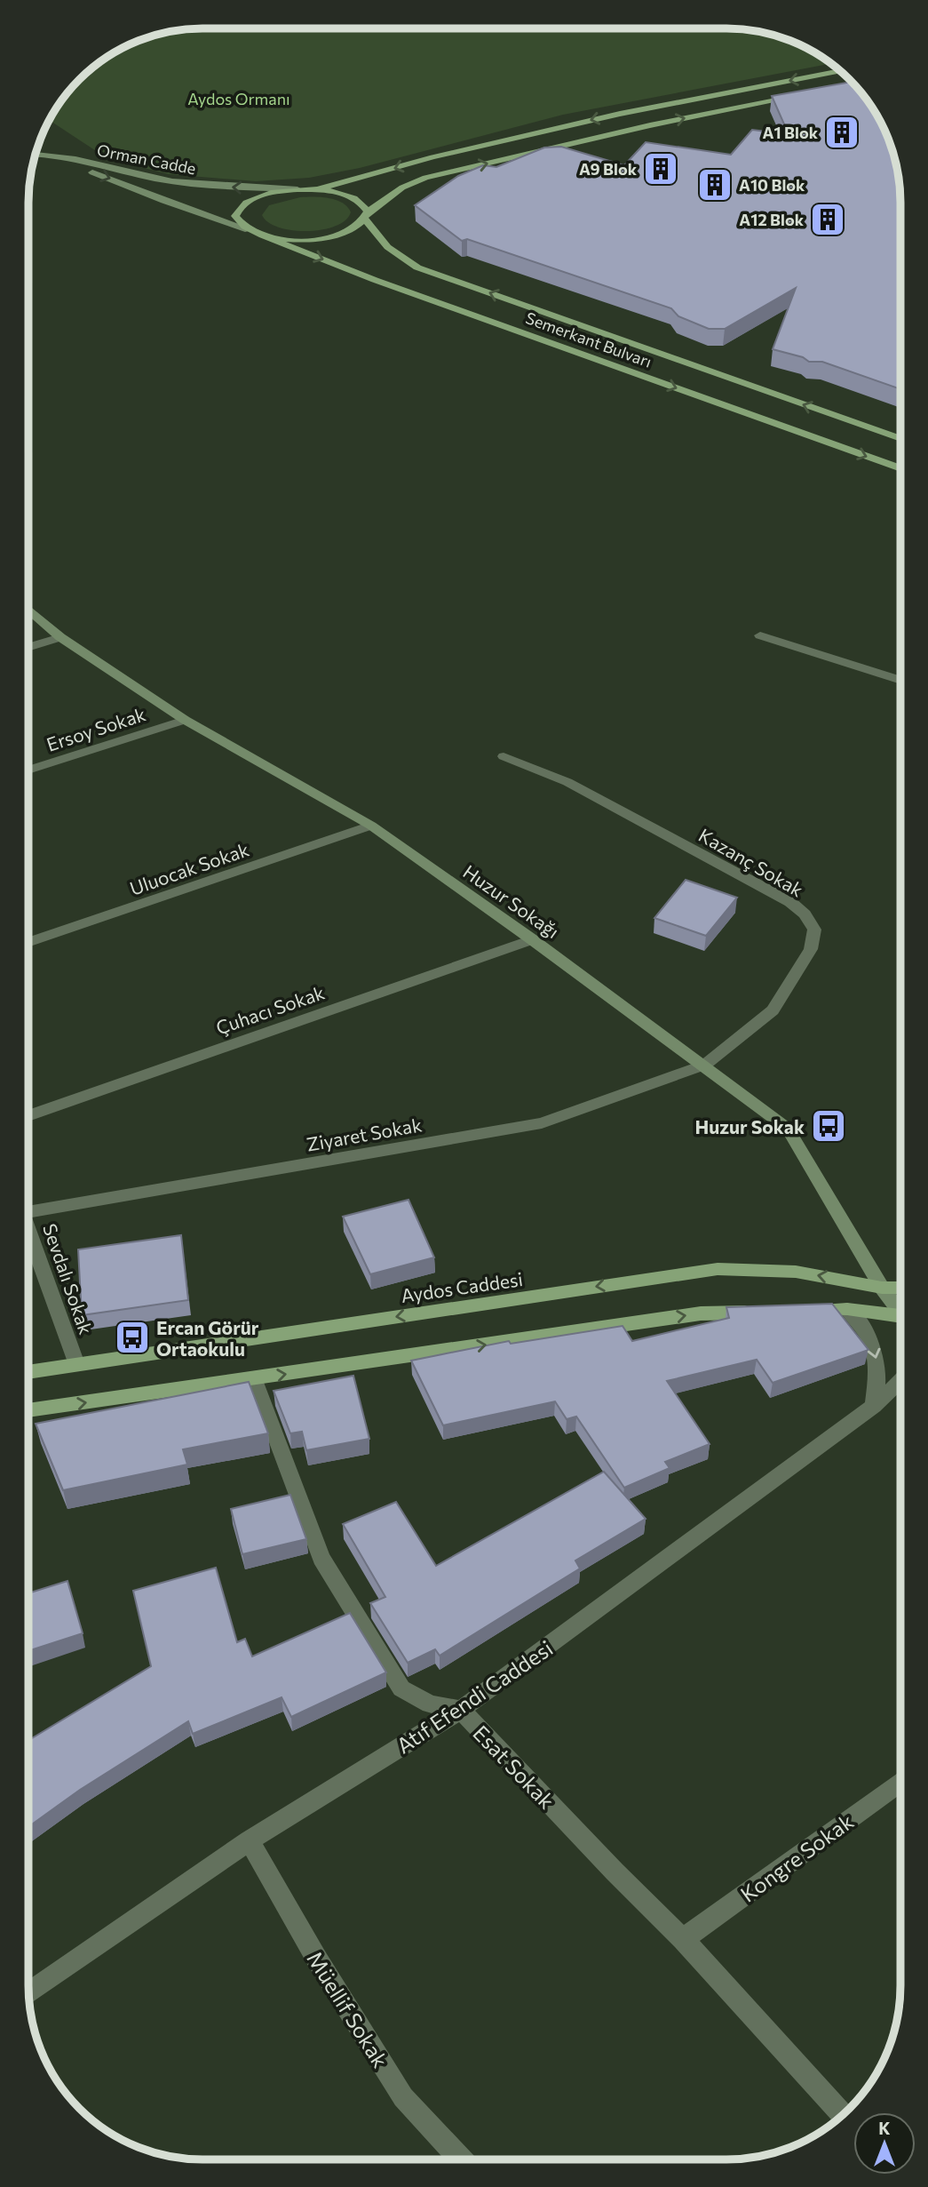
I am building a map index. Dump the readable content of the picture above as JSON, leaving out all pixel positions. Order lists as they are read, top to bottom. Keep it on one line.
{"streets":{"main road":["Semerkant Bulvarı","Aydos Caddesi"],"street":["Orman Cadde","Ersoy Sokak","Kazanç Sokak","Uluocak Sokak","Huzur Sokağı","Çuhacı Sokak","Ziyaret Sokak","Sevdalı Sokak","Atıf Efendi Caddesi","Esat Sokak","Kongre Sokak","Müellif Sokak"]},"crossings":[["Ersoy Sokak","Huzur Sokağı"],["Kazanç Sokak","Huzur Sokağı"],["Kazanç Sokak","Ziyaret Sokak"],["Uluocak Sokak","Huzur Sokağı"],["Huzur Sokağı","Çuhacı Sokak"],["Huzur Sokağı","Ziyaret Sokak"],["Huzur Sokağı","Aydos Caddesi"],["Sevdalı Sokak","Aydos Caddesi"],["Atıf Efendi Caddesi","Esat Sokak"],["Atıf Efendi Caddesi","Müellif Sokak"],["Esat Sokak","Kongre Sokak"]],"parks":["Aydos Ormanı"],"places":{"building":["A1 Blok","A9 Blok","A10 Blok","A12 Blok"],"bus stop":["Huzur Sokak","Ercan Görür Ortaokulu"]},"north":"top"}
